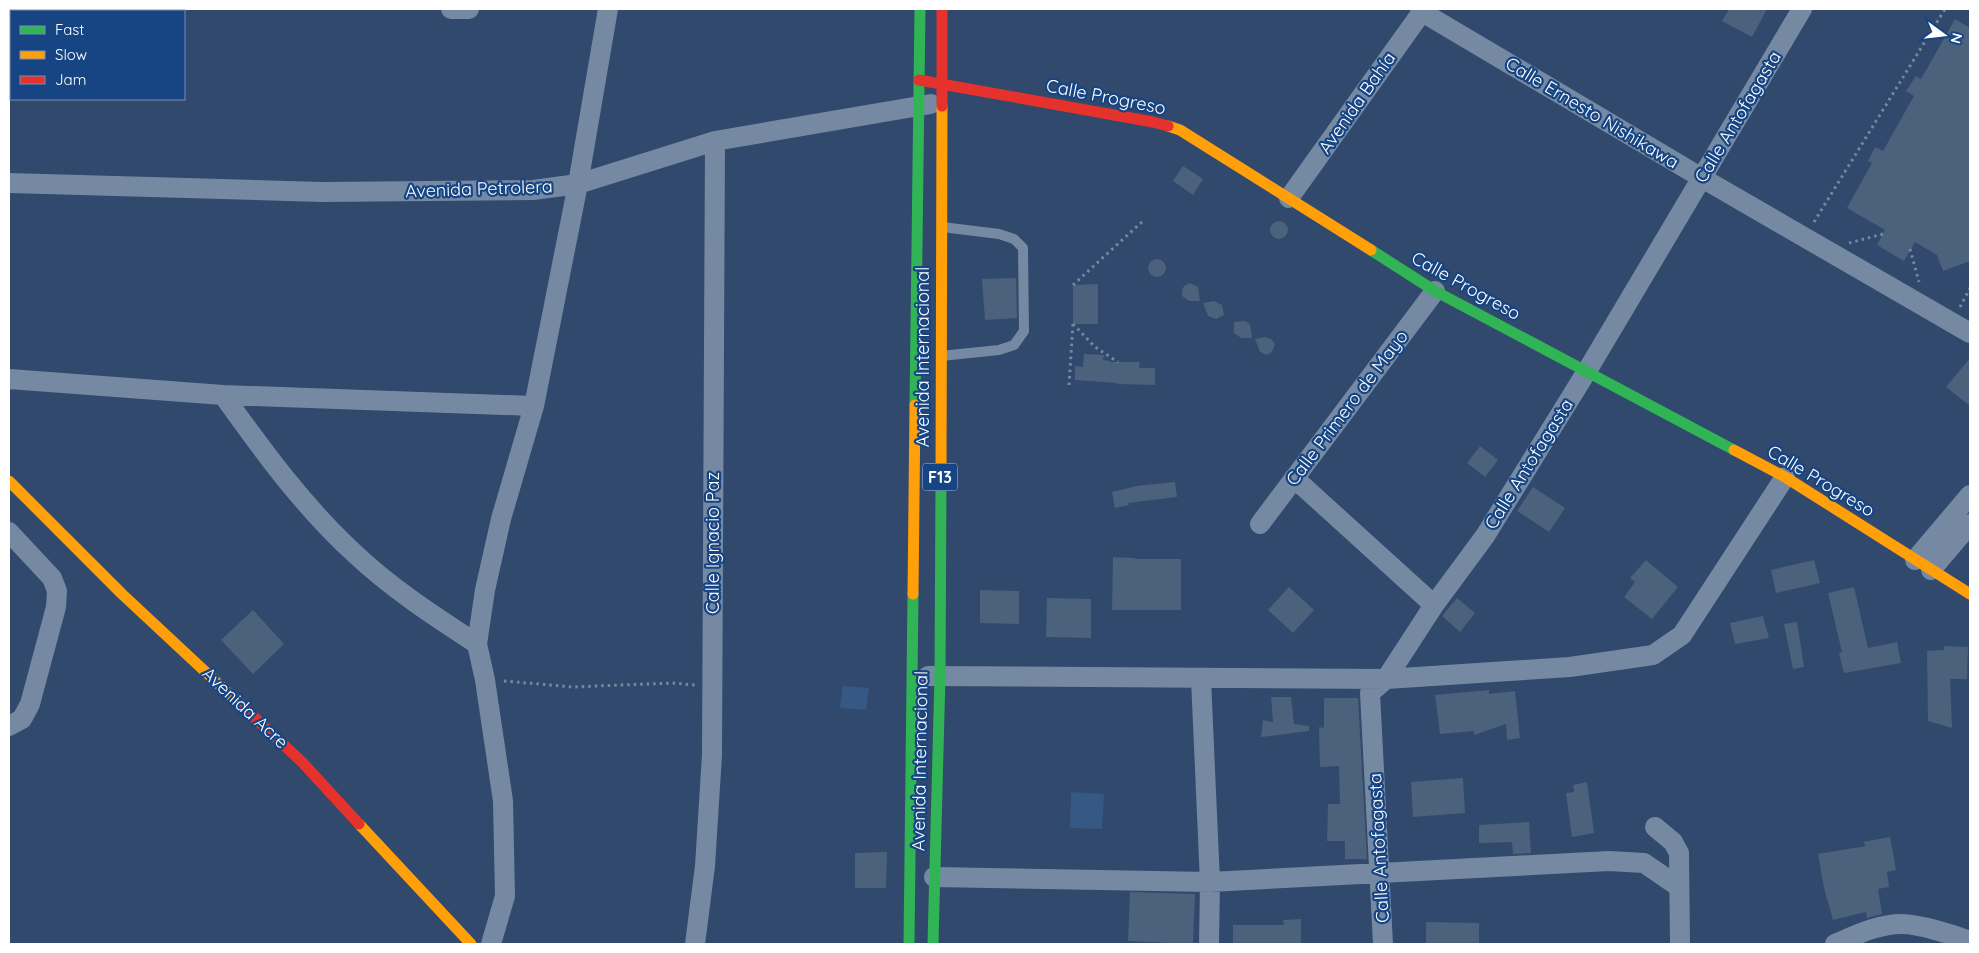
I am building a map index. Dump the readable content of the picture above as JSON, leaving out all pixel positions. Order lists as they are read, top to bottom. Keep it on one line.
{"streets":{"main road":["Calle Progreso","Avenida Internacional","F13","Avenida Acre"],"street":["Avenida Bahía","Calle Ernesto Nishikawa","Calle Antofagasta","Avenida Petrolera","Calle Primero de Mayo","Calle Ignacio Paz"]},"crossings":[["Calle Progreso","Avenida Bahía"],["Calle Progreso","Calle Antofagasta"],["Calle Progreso","Avenida Petrolera"],["Calle Progreso","Avenida Internacional"],["Calle Progreso","Calle Primero de Mayo"],["Avenida Bahía","Calle Ernesto Nishikawa"],["Calle Ernesto Nishikawa","Calle Antofagasta"],["Avenida Petrolera","Avenida Internacional"],["Avenida Petrolera","Calle Ignacio Paz"]],"legend":["Fast","Slow","Jam"],"north":"right"}
